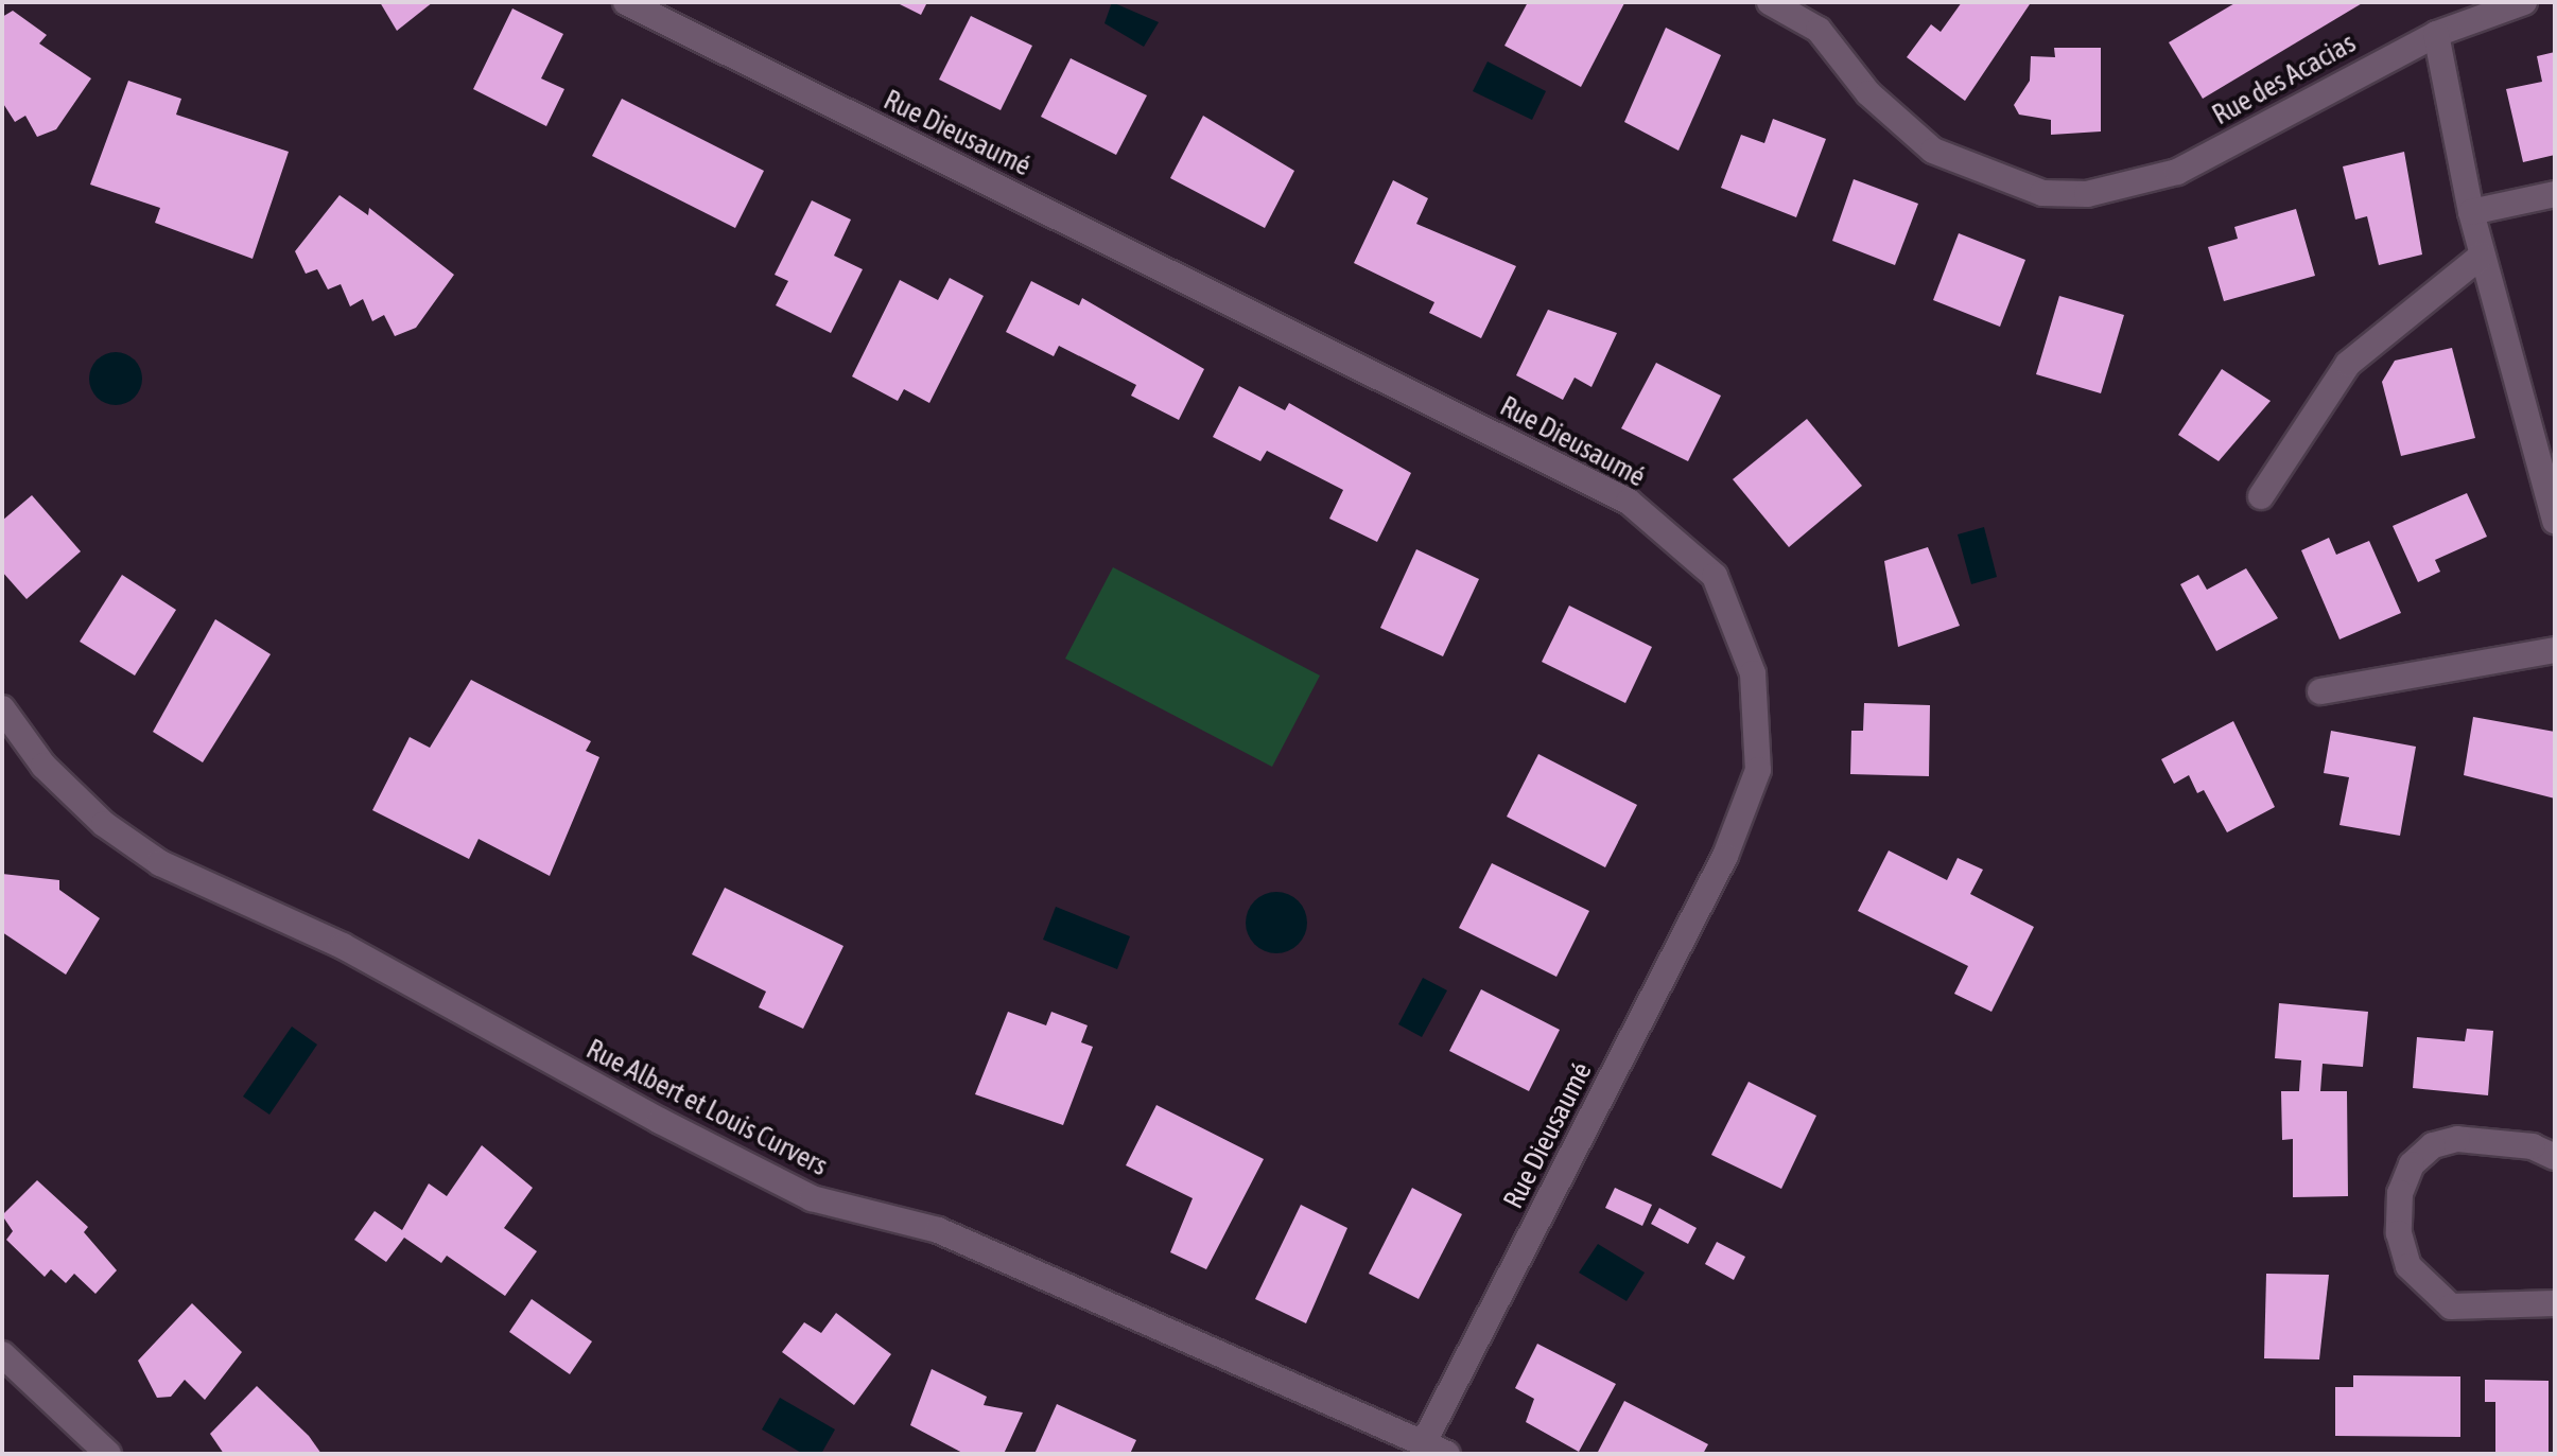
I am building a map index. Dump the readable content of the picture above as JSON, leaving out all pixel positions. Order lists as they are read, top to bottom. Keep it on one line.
{"streets":{"street":["Rue des Acacias","Rue Dieusaumé","Rue Albert et Louis Curvers"]},"crossings":[["Rue Dieusaumé","Rue Albert et Louis Curvers"]]}
